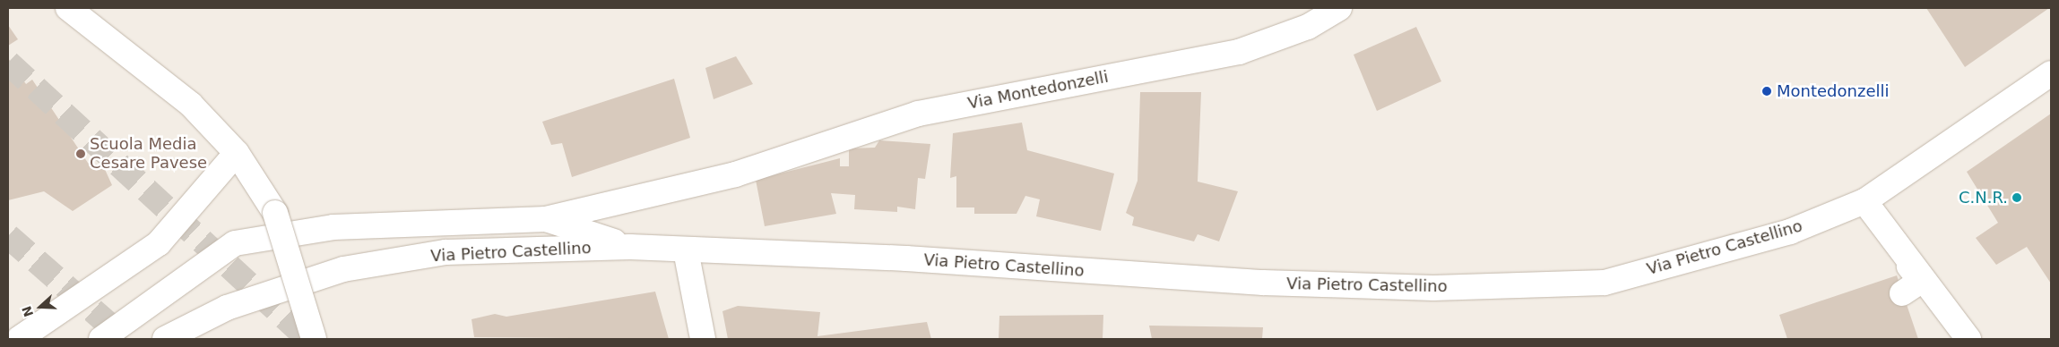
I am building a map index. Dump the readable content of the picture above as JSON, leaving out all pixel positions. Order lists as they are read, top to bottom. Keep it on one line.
{"streets":{"street":["Via Montedonzelli","Via Pietro Castellino"]},"crossings":[["Via Montedonzelli","Via Pietro Castellino"]],"places":["Montedonzelli","Scuola Media Cesare Pavese","C.N.R."],"north":"left"}
